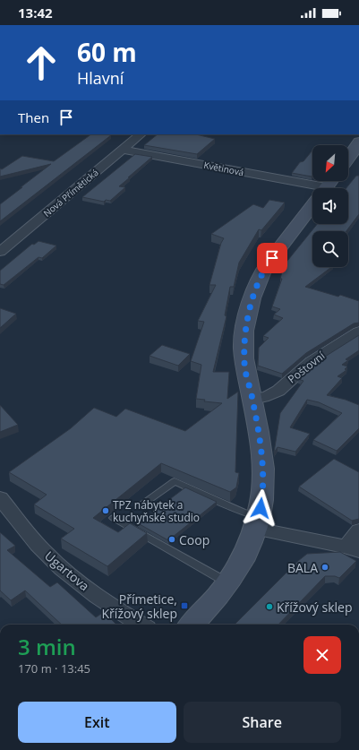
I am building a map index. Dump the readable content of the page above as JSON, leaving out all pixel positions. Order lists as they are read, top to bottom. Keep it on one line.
{"streets":{"street":["Květinová","Nová Přímětická","Poštovní","Ugartova"]},"crossings":[["Květinová","Nová Přímětická"]],"places":{"other":["TPZ nábytek a kuchyňské studio","Coop","BALA","Křížový sklep"],"transit":["Přímetice, Křížový sklep"]},"north":"bottom left","page":{"status":"13:42","turn":["60 m","Hlavní"],"then":"Then","heading":["3 min","170 m · 13:45"],"buttons":["Exit","Share"]}}
